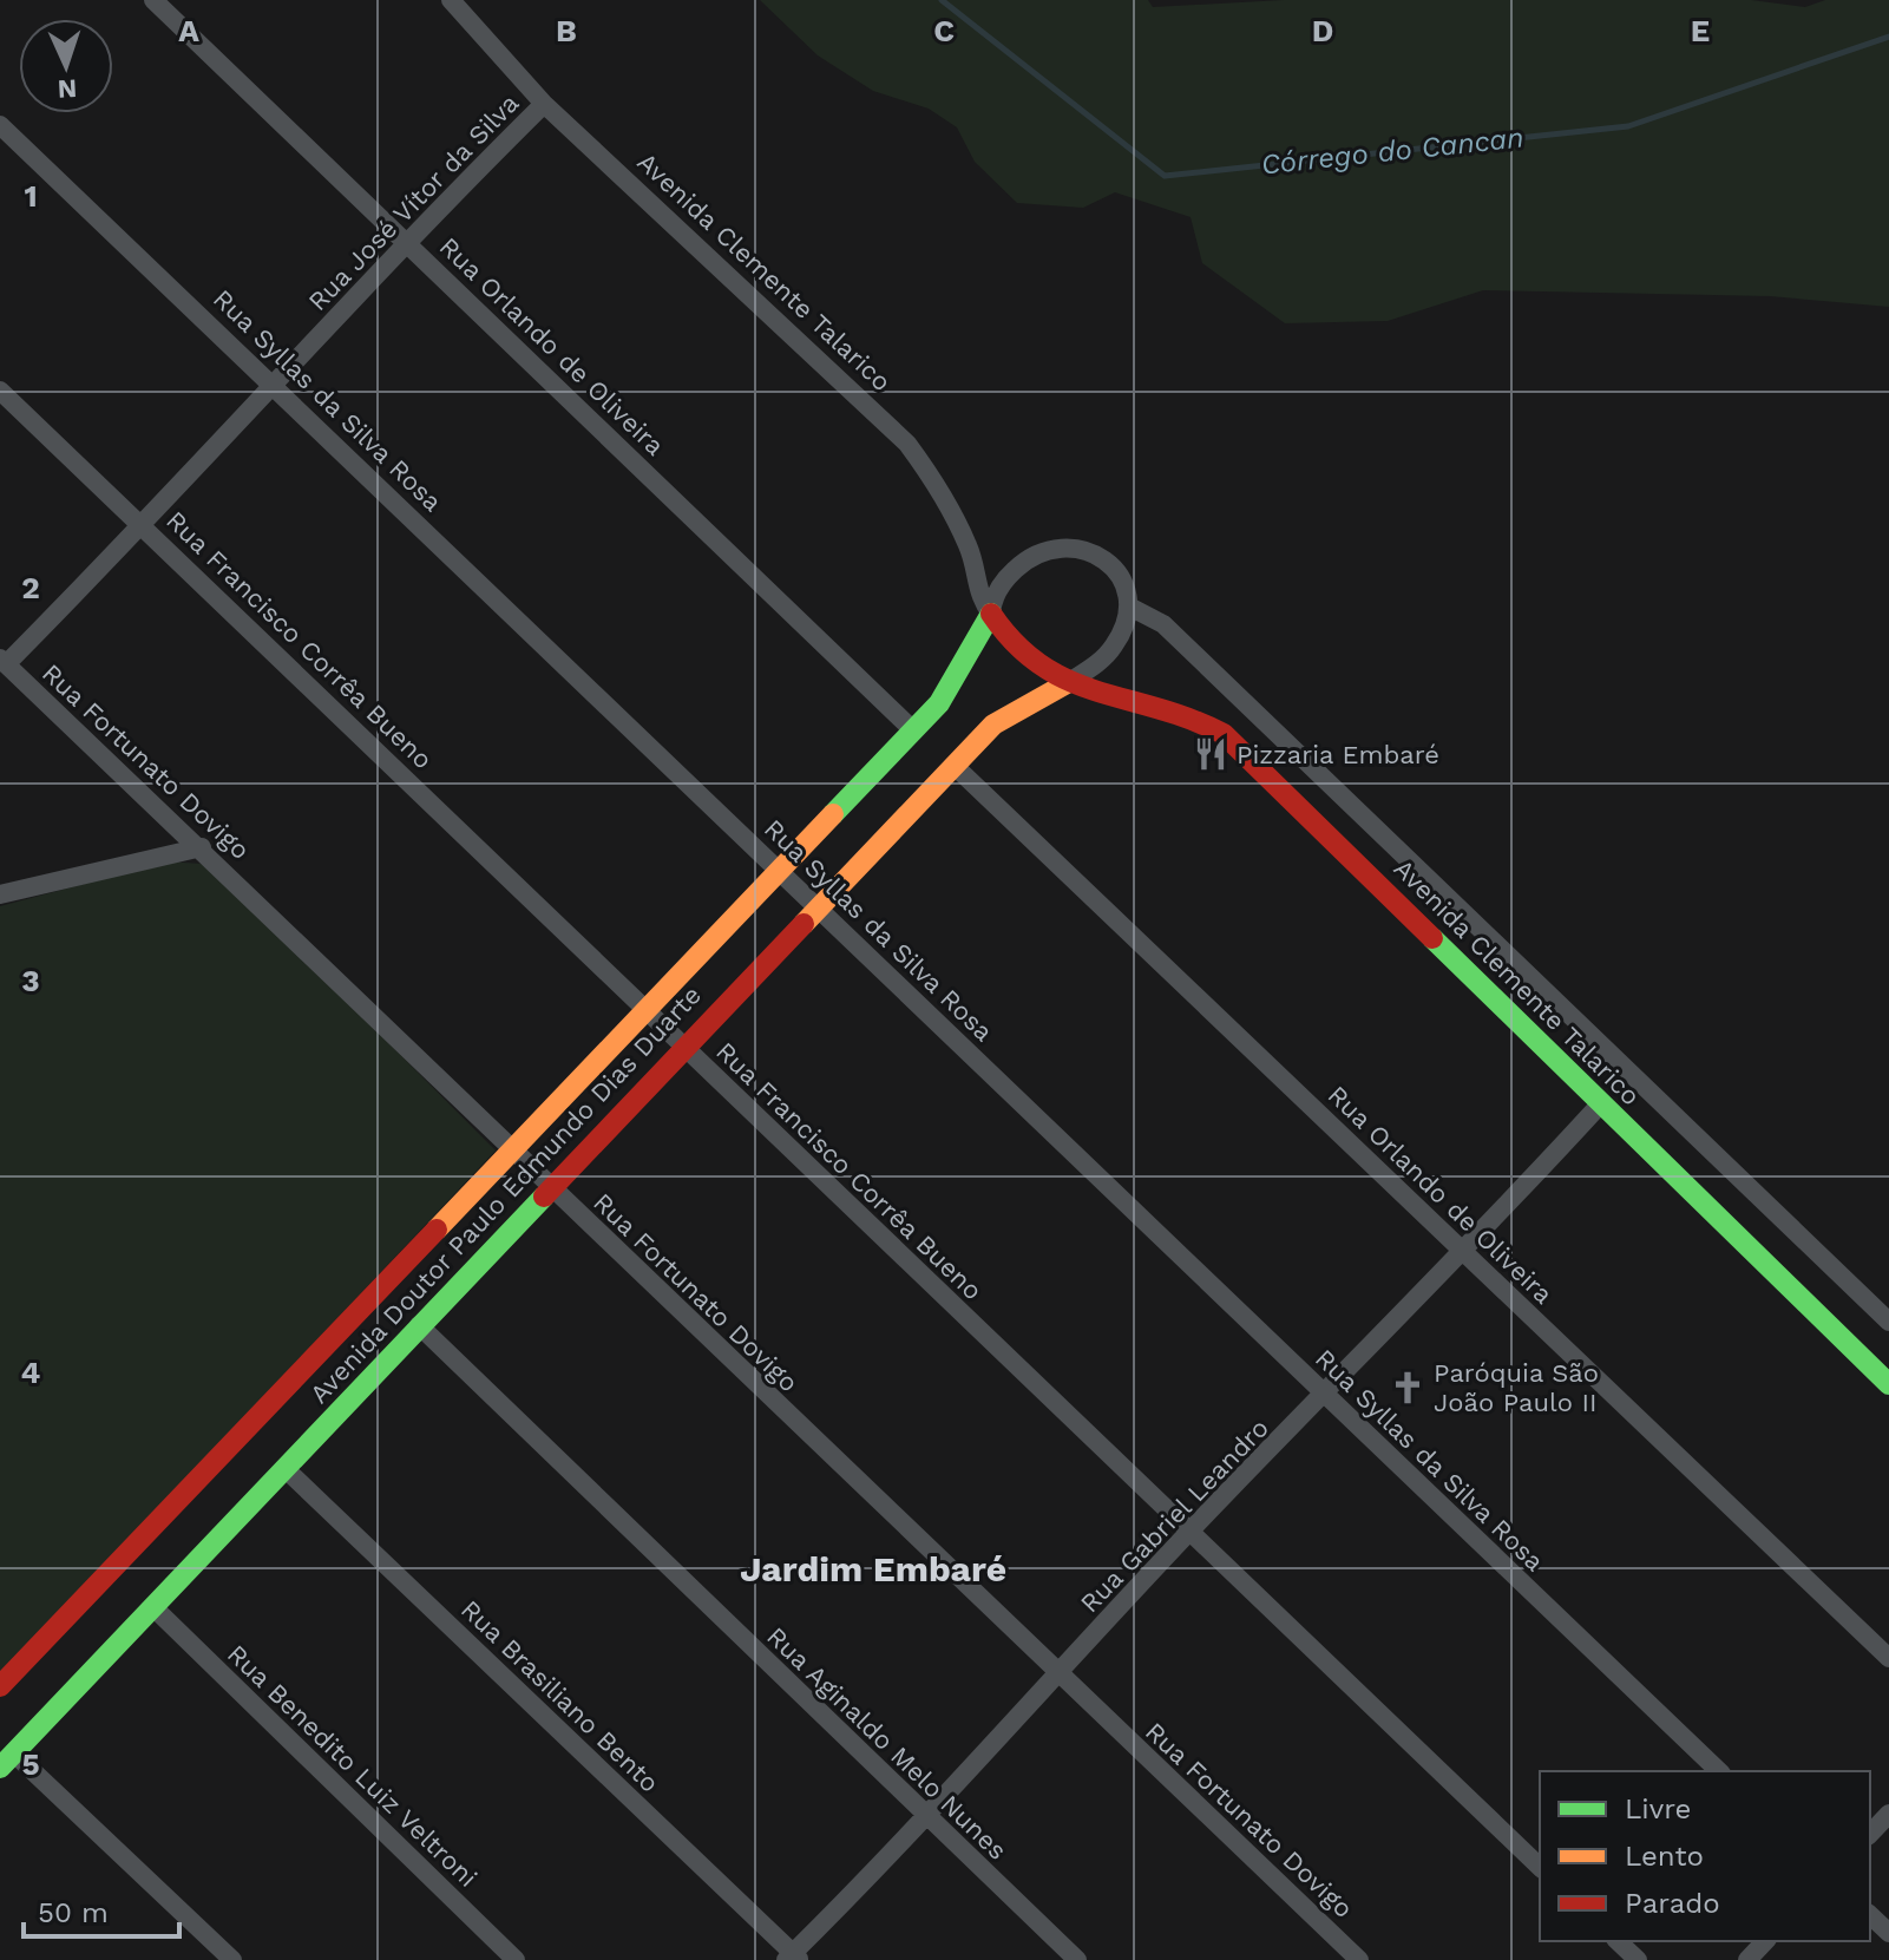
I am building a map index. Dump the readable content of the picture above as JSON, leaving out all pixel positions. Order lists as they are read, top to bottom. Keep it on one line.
{"streets":{"street":["Rua José Vítor da Silva","Avenida Clemente Talarico","Rua Orlando de Oliveira","Rua Syllas da Silva Rosa","Rua Francisco Corrêa Bueno","Rua Fortunato Dovigo","Avenida Doutor Paulo Edmundo Dias Duarte","Rua Gabriel Leandro","Rua Brasiliano Bento","Rua Aginaldo Melo Nunes","Rua Benedito Luiz Veltroni"]},"crossings":[["Rua José Vítor da Silva","Avenida Clemente Talarico"],["Rua José Vítor da Silva","Rua Orlando de Oliveira"],["Rua José Vítor da Silva","Rua Syllas da Silva Rosa"],["Rua José Vítor da Silva","Rua Francisco Corrêa Bueno"],["Rua José Vítor da Silva","Rua Fortunato Dovigo"],["Avenida Clemente Talarico","Avenida Doutor Paulo Edmundo Dias Duarte"],["Avenida Clemente Talarico","Rua Gabriel Leandro"],["Rua Orlando de Oliveira","Avenida Doutor Paulo Edmundo Dias Duarte"],["Rua Orlando de Oliveira","Rua Gabriel Leandro"],["Rua Syllas da Silva Rosa","Avenida Doutor Paulo Edmundo Dias Duarte"],["Rua Syllas da Silva Rosa","Rua Gabriel Leandro"],["Rua Francisco Corrêa Bueno","Avenida Doutor Paulo Edmundo Dias Duarte"],["Rua Francisco Corrêa Bueno","Rua Gabriel Leandro"],["Rua Fortunato Dovigo","Avenida Doutor Paulo Edmundo Dias Duarte"],["Rua Fortunato Dovigo","Rua Gabriel Leandro"],["Avenida Doutor Paulo Edmundo Dias Duarte","Rua Brasiliano Bento"],["Avenida Doutor Paulo Edmundo Dias Duarte","Rua Aginaldo Melo Nunes"],["Avenida Doutor Paulo Edmundo Dias Duarte","Rua Benedito Luiz Veltroni"],["Rua Gabriel Leandro","Rua Brasiliano Bento"],["Rua Gabriel Leandro","Rua Aginaldo Melo Nunes"]],"districts":["Jardim Embaré"],"water":["Córrego do Cancan"],"places":{"restaurant":["Pizzaria Embaré"],"church":["Paróquia São João Paulo II"]},"legend":["Livre","Lento","Parado"],"scale_bar":"50 m","north":"bottom","grid":{"columns":["A","B","C","D","E"],"rows":["1","2","3","4","5"]}}
